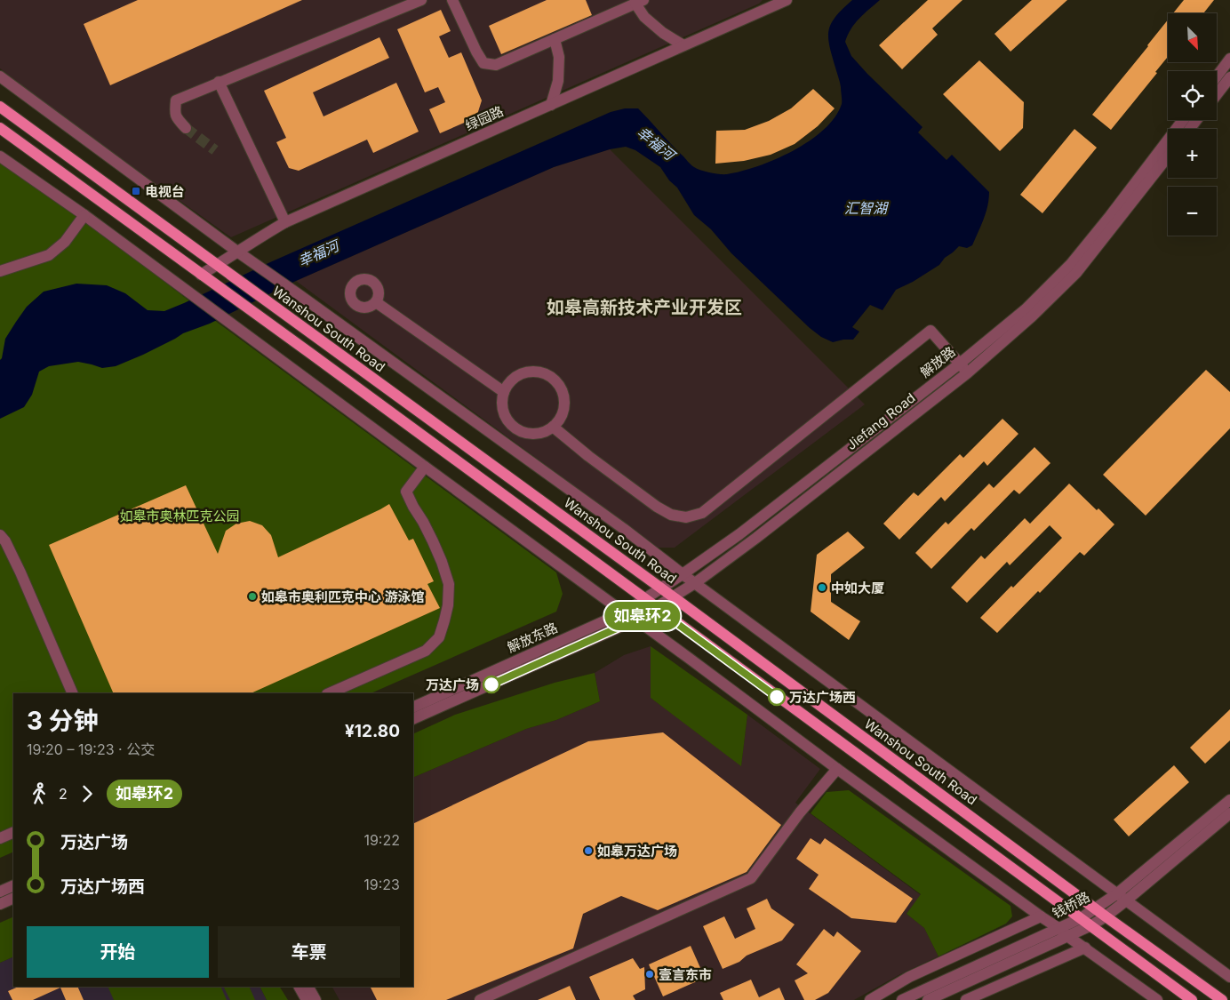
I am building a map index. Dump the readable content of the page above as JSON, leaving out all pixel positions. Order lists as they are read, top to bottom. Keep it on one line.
{"streets":{"main road":["Wanshou South Road"],"street":["绿园路","解放路","Jiefang Road","解放东路","钱桥路"]},"crossings":[["绿园路","Wanshou South Road"],["Wanshou South Road","解放路"],["Wanshou South Road","Jiefang Road"],["Wanshou South Road","解放东路"],["Wanshou South Road","钱桥路"],["解放路","解放东路"]],"districts":["如皋高新技术产业开发区"],"water":["幸福河","汇智湖"],"parks":["如皋市奥林匹克公园"],"places":{"transit":["电视台"],"other":["中如大厦","如皋市奥利匹克中心 游泳馆","万达广场","万达广场西","如皋万达广场","壹言东市"]},"lines":["bus line 如皋环2"],"north":"bottom right","page":{"on_map":"如皋环2","map_buttons":["+","−"],"heading":["3 分钟","19:20 – 19:23 · 公交","¥12.80"],"legs":["2","如皋环2"],"list":[{"name":"万达广场","value":"19:22"},{"name":"万达广场西","value":"19:23"}],"buttons":["开始","车票"]}}
